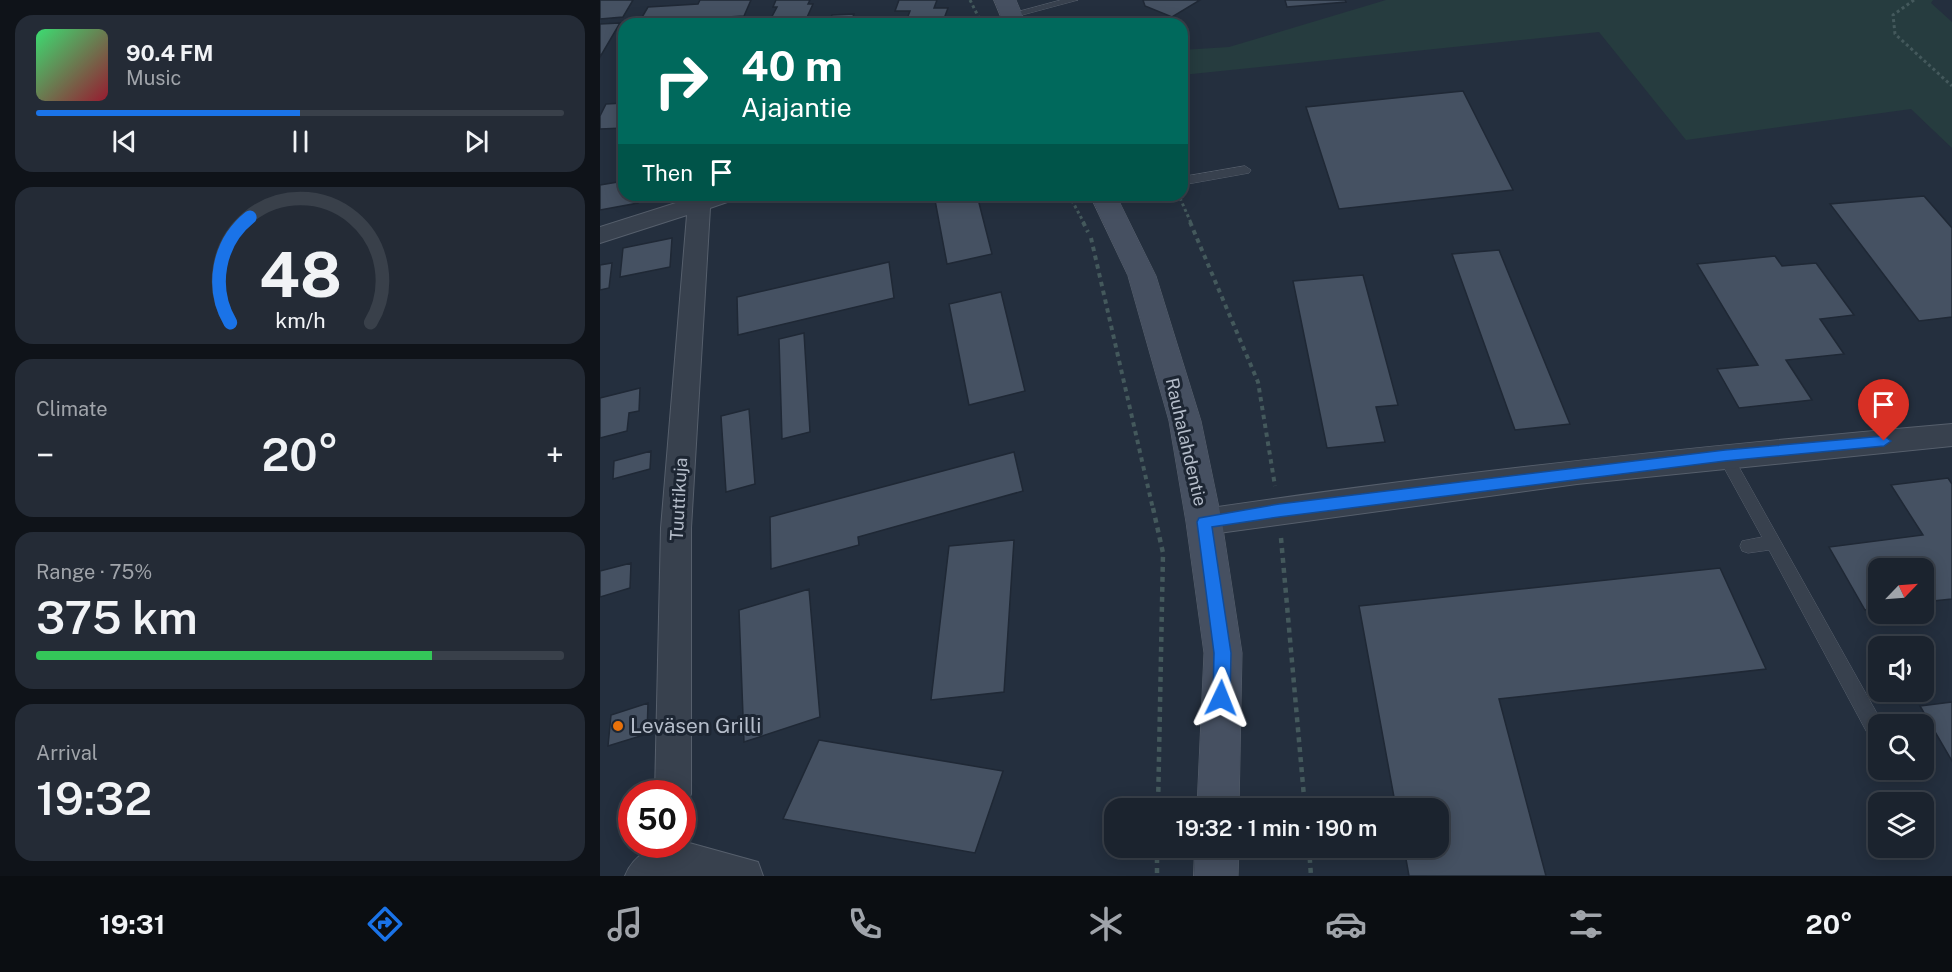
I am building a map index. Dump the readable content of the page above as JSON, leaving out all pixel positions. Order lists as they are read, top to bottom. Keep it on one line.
{"streets":{"main road":["Rauhalahdentie"],"street":["Tuuttikuja"]},"places":["Leväsen Grilli"],"north":"top right","page":{"turn":["40 m","Ajajantie"],"song":["90.4 FM","Music"],"then":"Then","tile":["Climate",["Range · 75%","375 km"],["Arrival","19:32"]],"heat":["−","20°","+"],"limit":"50","trip":"19:32 · 1 min · 190 m","tabs":["19:31","20°"],"gauge":["48","km/h"]}}
